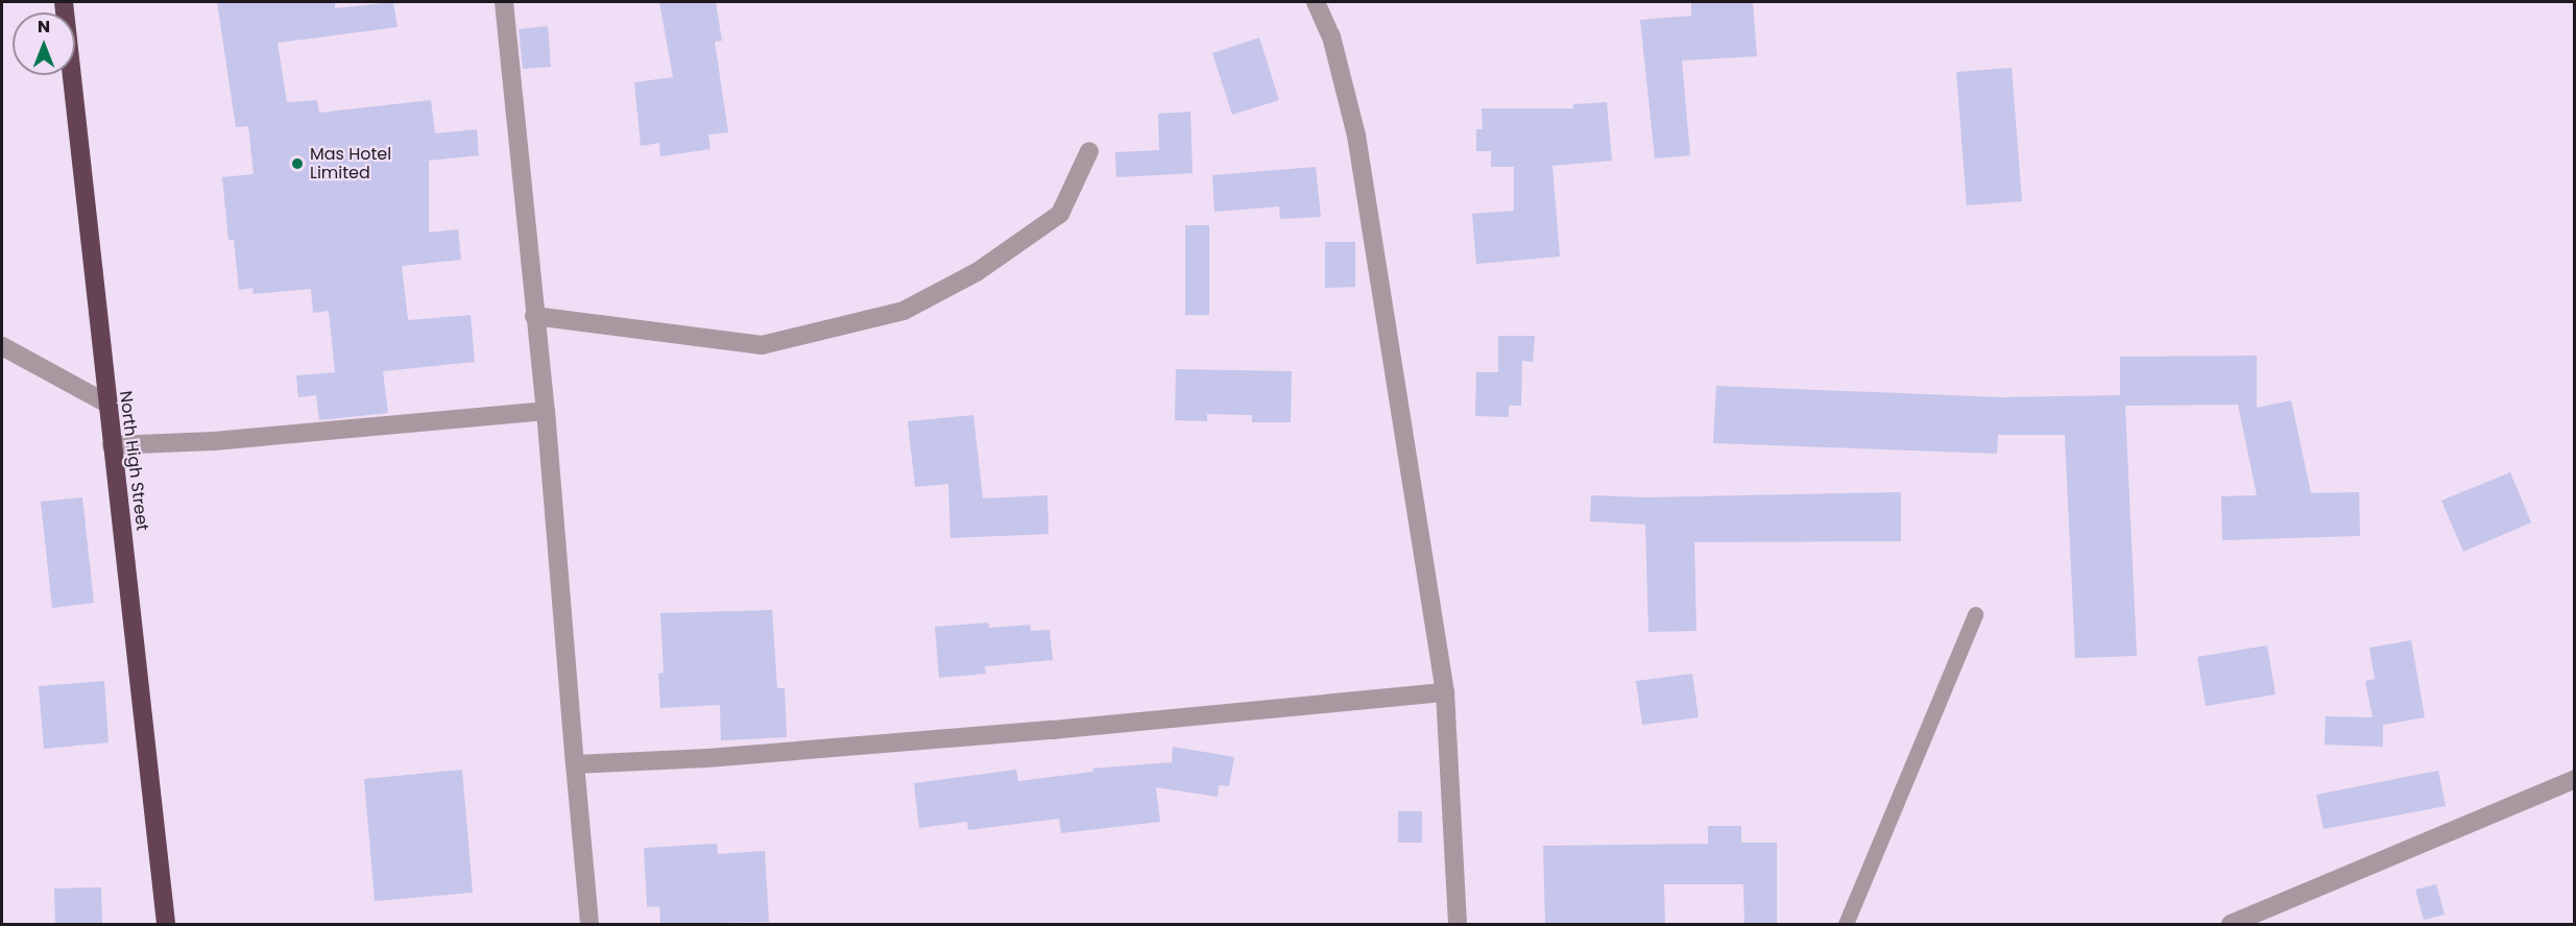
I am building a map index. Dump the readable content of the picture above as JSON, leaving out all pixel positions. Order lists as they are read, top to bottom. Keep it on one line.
{"streets":{"highway":["North High Street"]},"places":["Mas Hotel Limited"],"north":"top"}
